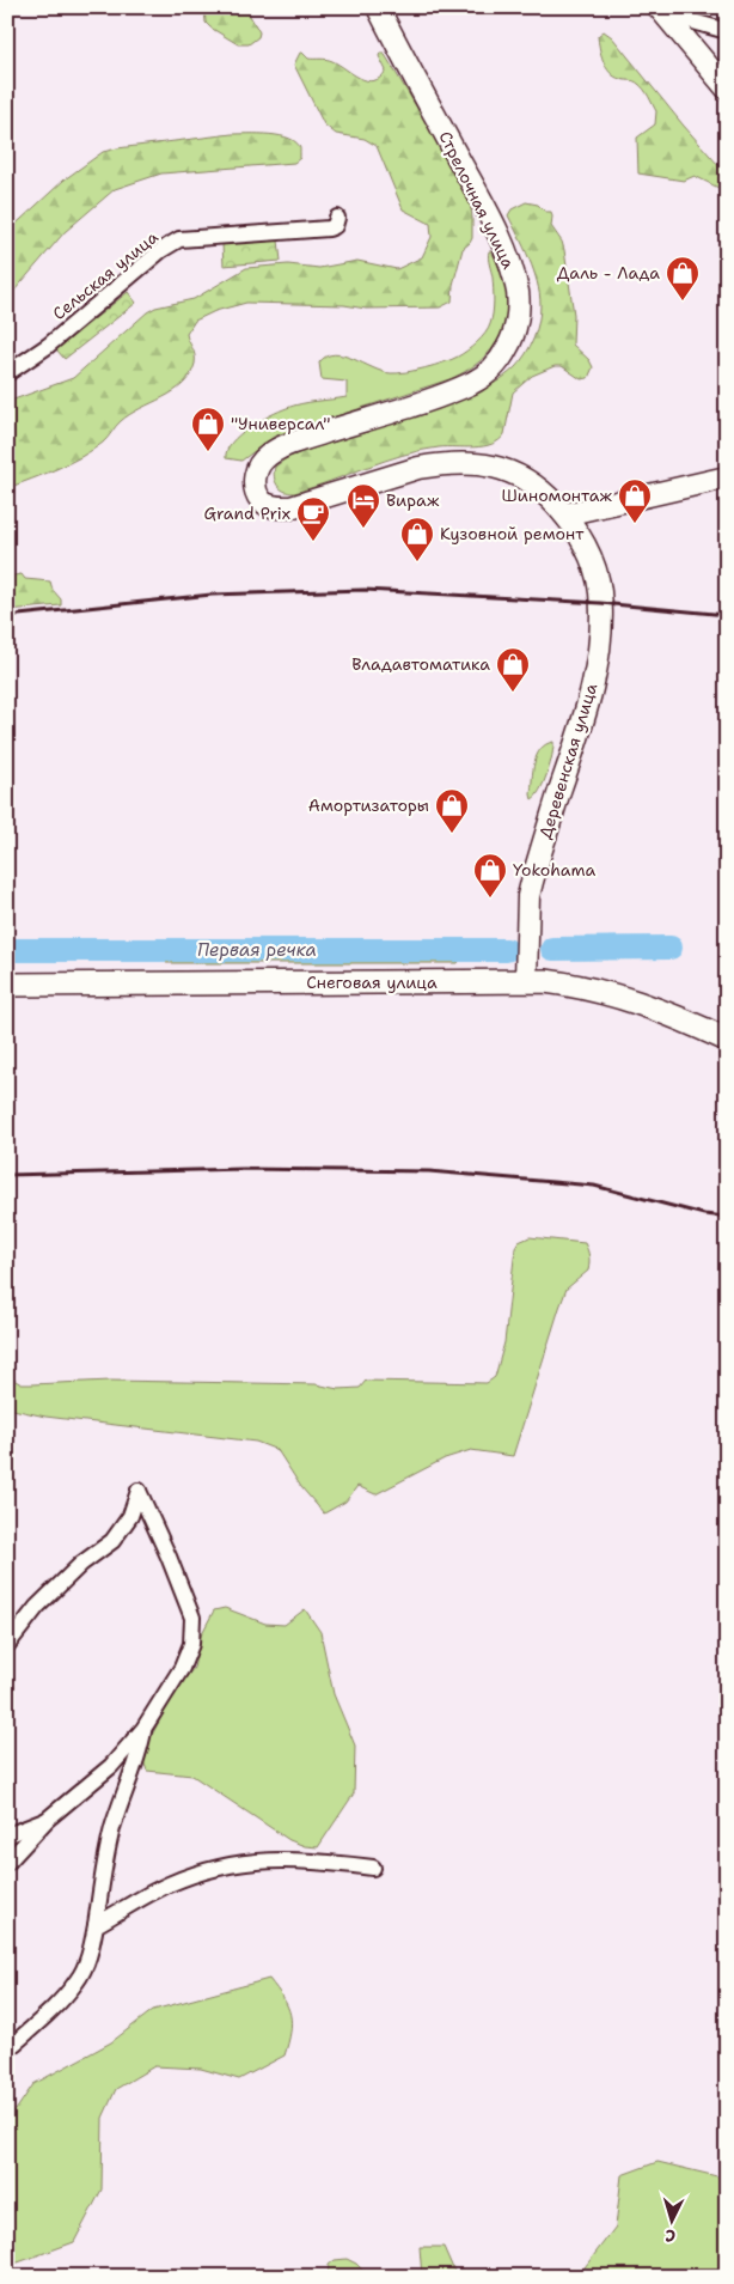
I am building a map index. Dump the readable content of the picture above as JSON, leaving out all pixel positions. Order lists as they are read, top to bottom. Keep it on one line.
{"streets":{"main road":["Стрелочная улица","Деревенская улица","Снеговая улица"],"street":["Сельская улица"]},"crossings":[["Стрелочная улица","Деревенская улица"],["Деревенская улица","Снеговая улица"]],"water":["Первая речка"],"places":{"shop":["Даль - Лада","\"Универсал\"","Шиномонтаж","Кузовной ремонт","Владавтоматика","Амортизаторы","Yokohama"],"hotel":["Вираж"],"cafe":["Grand Prix"]},"north":"bottom"}
